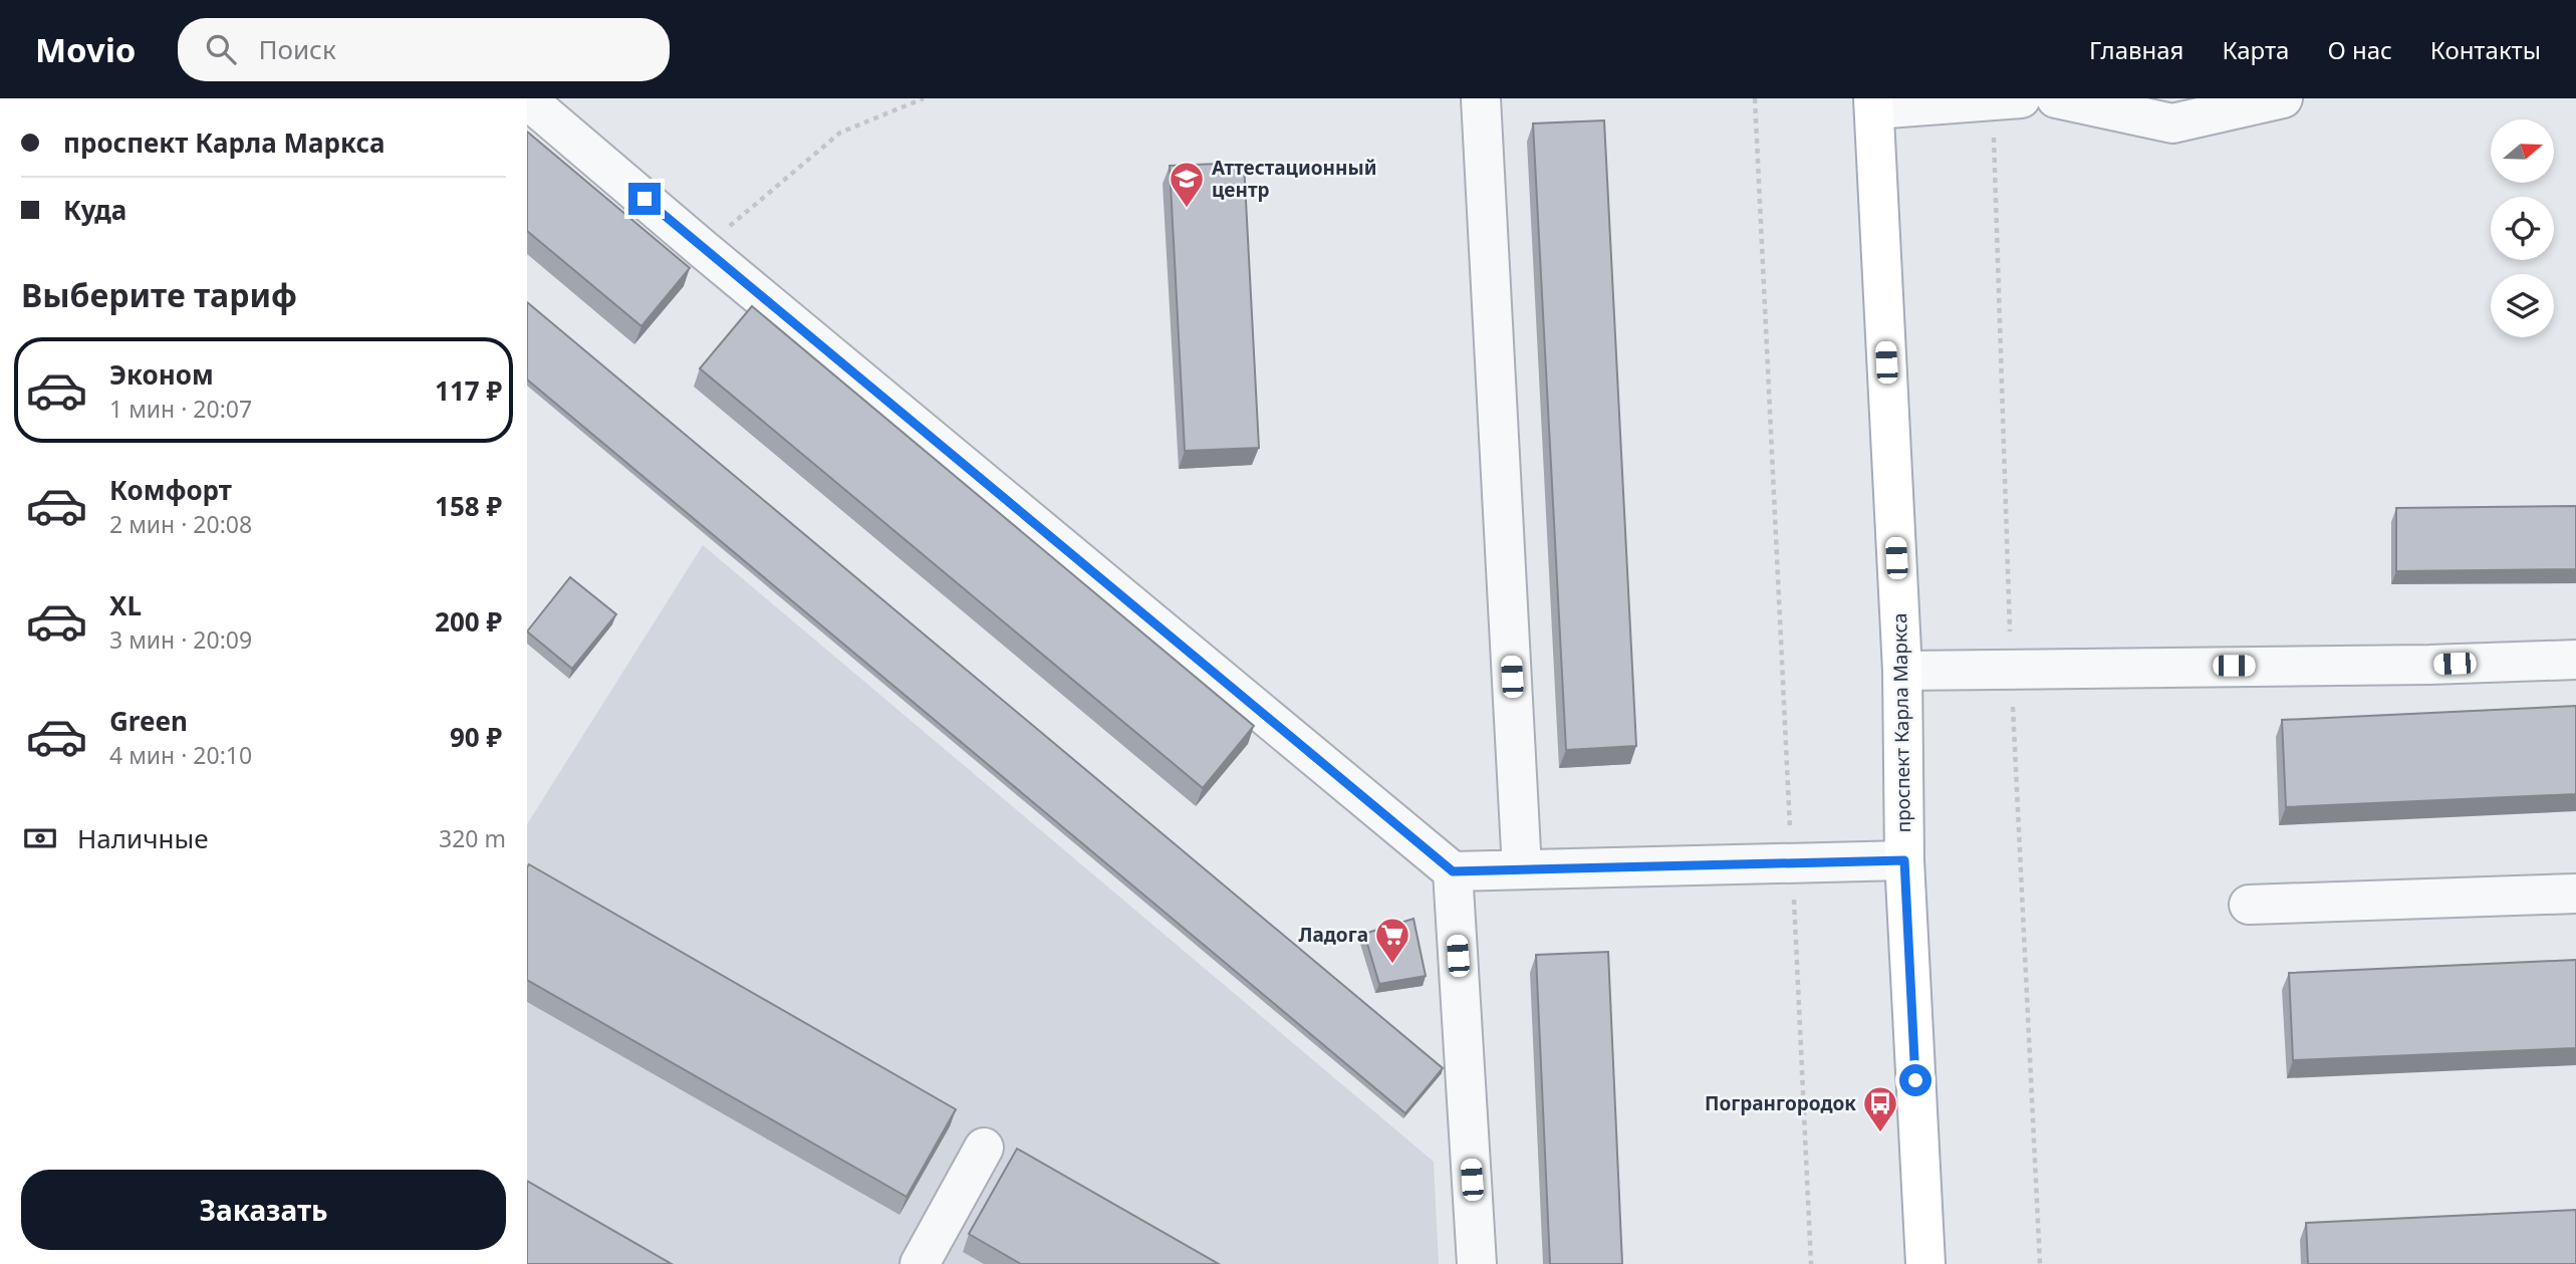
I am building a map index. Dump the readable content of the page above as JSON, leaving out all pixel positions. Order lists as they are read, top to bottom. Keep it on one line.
{"streets":{"main road":["проспект Карла Маркса"]},"places":{"school or university":["Аттестационный центр"],"supermarket":["Ладога"],"bus stop":["Погрангородок"]},"north":"right","page":{"header":"Movio","search":"Поиск","nav":["Главная","Карта","О нас","Контакты"],"banner":["проспект Карла Маркса","Куда"],"heading":"Выберите тариф","list":[{"name":"Эконом","note":"1 мин · 20:07","value":"117 ₽"},{"name":"Комфорт","note":"2 мин · 20:08","value":"158 ₽"},{"name":"XL","note":"3 мин · 20:09","value":"200 ₽"},{"name":"Green","note":"4 мин · 20:10","value":"90 ₽"}],"pay":["Наличные","320 m"],"buttons":"Заказать"}}
